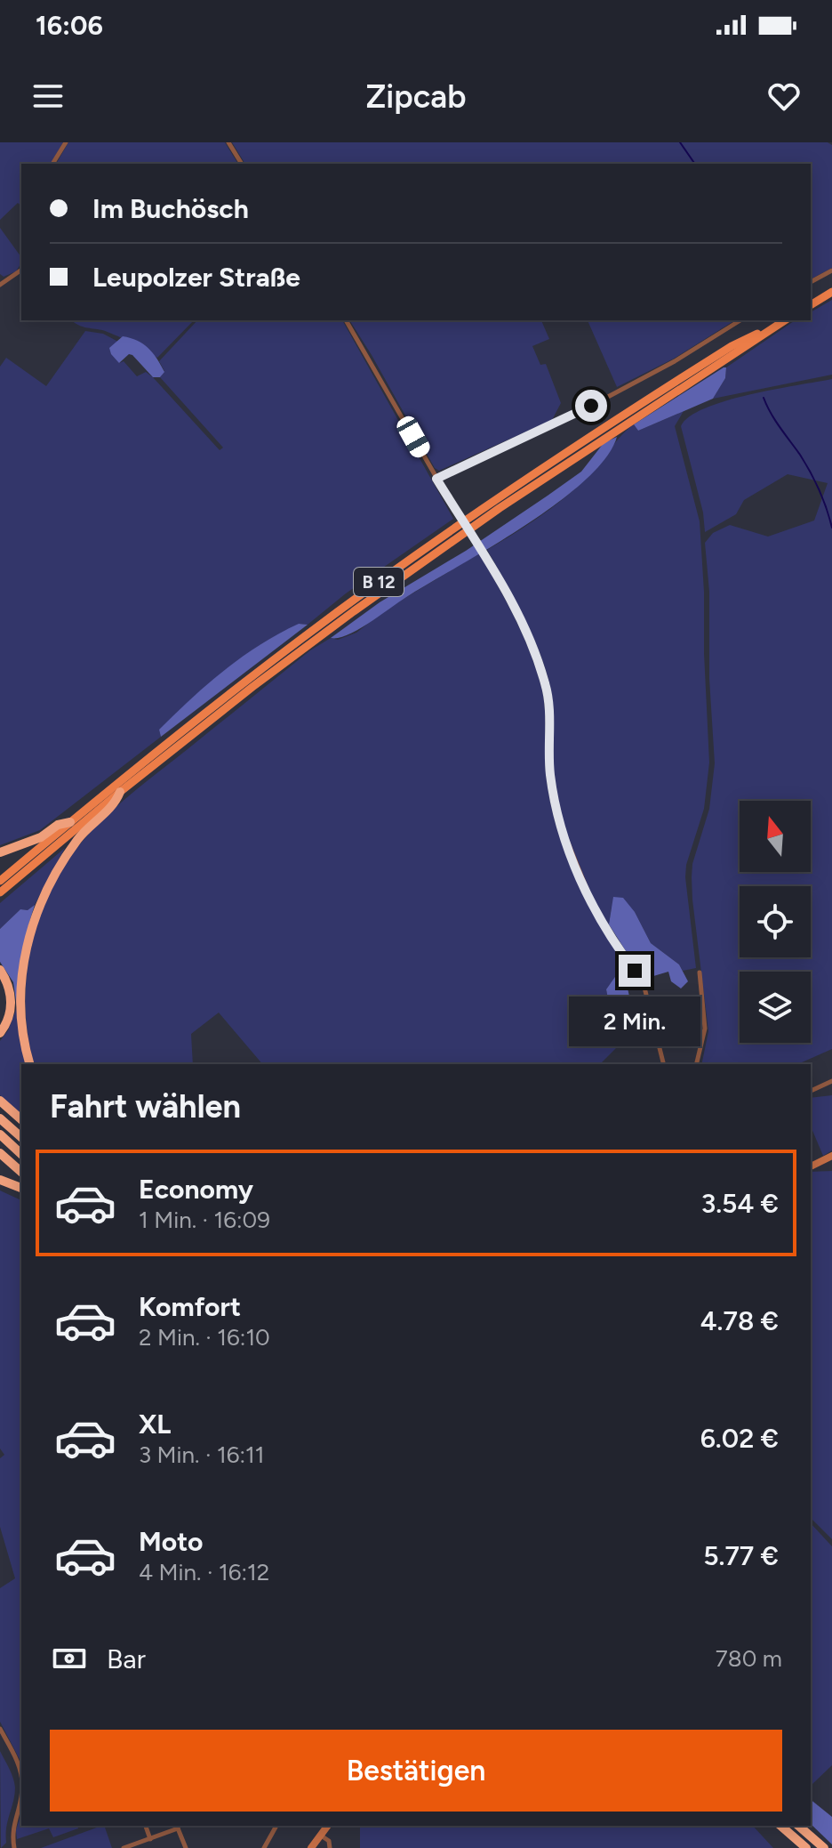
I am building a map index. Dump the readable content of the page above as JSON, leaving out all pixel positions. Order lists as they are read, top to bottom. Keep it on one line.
{"streets":{"main road":["B 12"]},"north":"top","page":{"status":"16:06","header":"Zipcab","banner":["Im Buchösch","Leupolzer Straße"],"bubble":"2 Min.","heading":"Fahrt wählen","list":[{"name":"Economy","note":"1 Min. · 16:09","value":"3.54 €"},{"name":"Komfort","note":"2 Min. · 16:10","value":"4.78 €"},{"name":"XL","note":"3 Min. · 16:11","value":"6.02 €"},{"name":"Moto","note":"4 Min. · 16:12","value":"5.77 €"}],"pay":["Bar","780 m"],"buttons":"Bestätigen"}}
